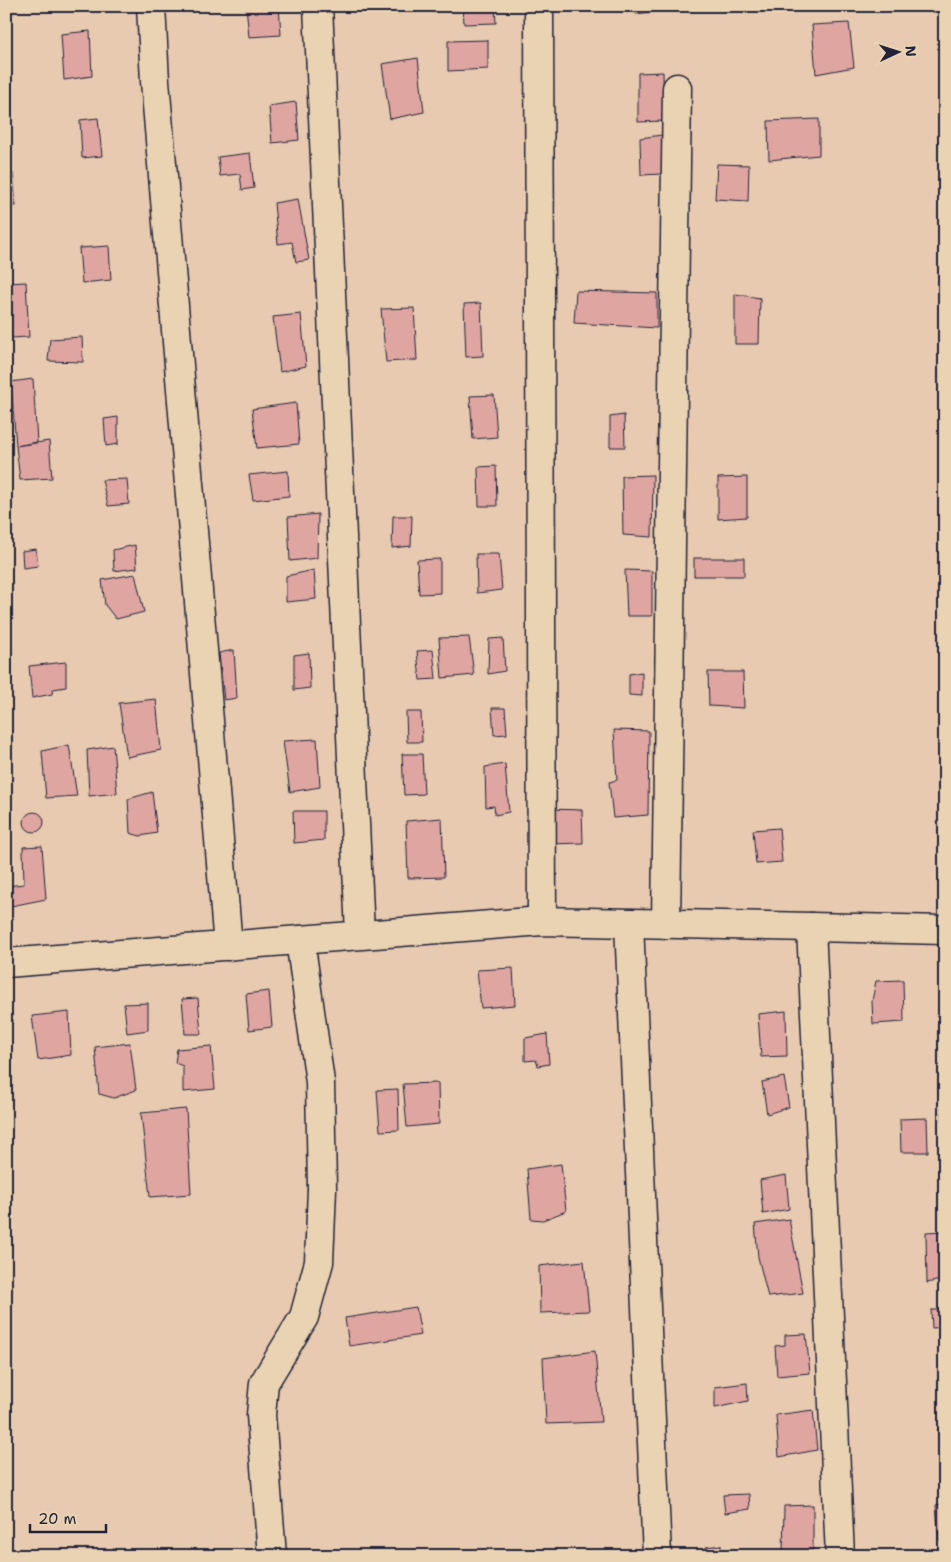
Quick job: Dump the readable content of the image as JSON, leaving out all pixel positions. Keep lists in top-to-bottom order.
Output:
{
  "scale_bar": "20 m",
  "north": "right"
}
